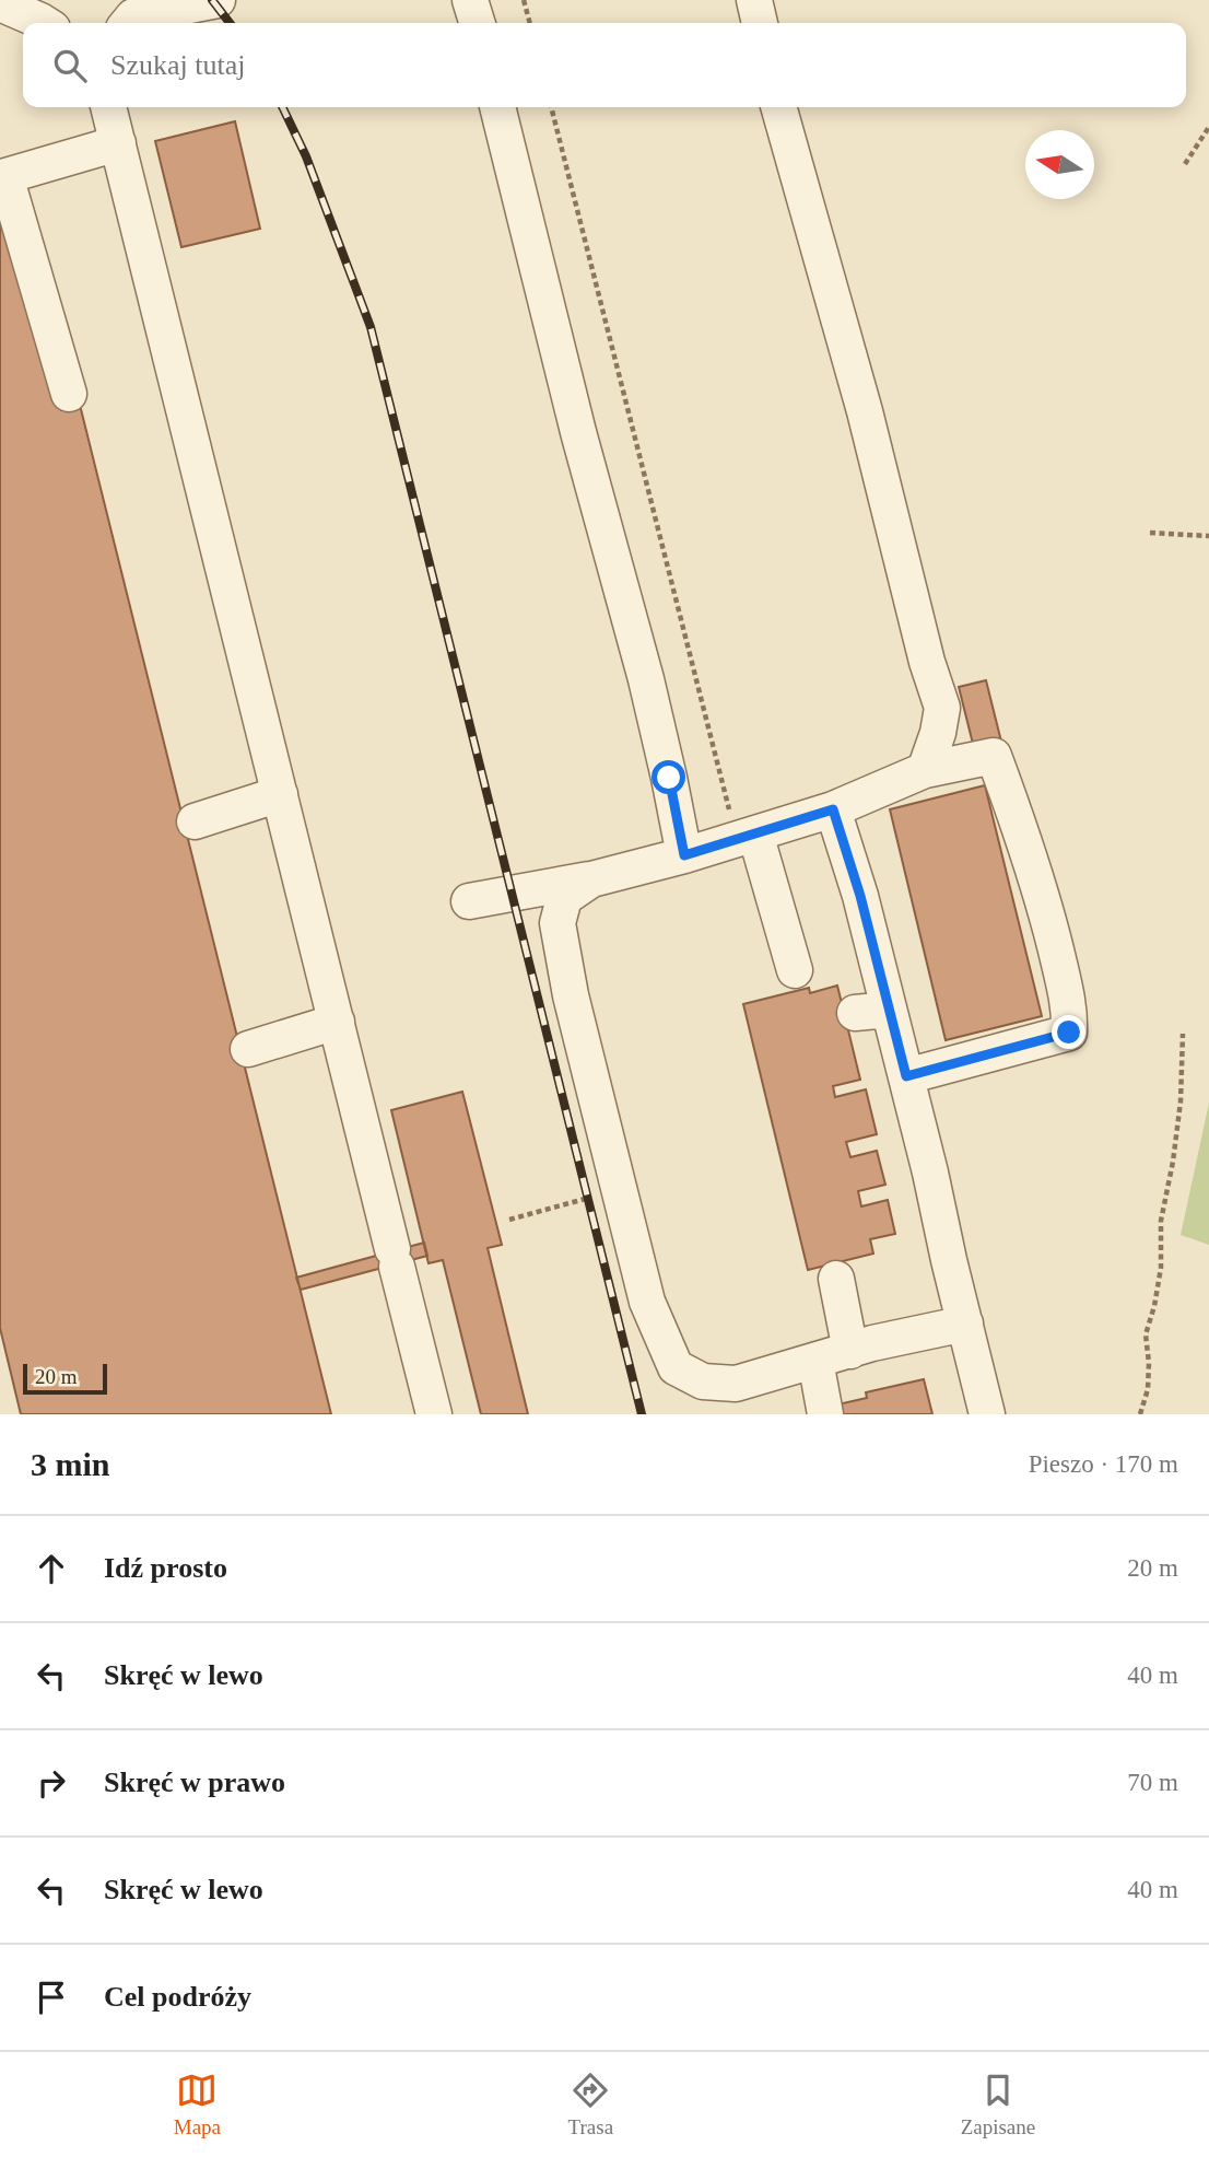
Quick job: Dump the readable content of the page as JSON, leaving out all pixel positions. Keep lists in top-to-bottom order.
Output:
{
  "scale_bar": "20 m",
  "north": "left",
  "page": {
    "search": "Szukaj tutaj",
    "scale": "20 m",
    "heading": ["3 min", "Pieszo · 170 m"],
    "list": [
      ["Idź prosto", "20 m"],
      ["Skręć w lewo", "40 m"],
      ["Skręć w prawo", "70 m"],
      ["Skręć w lewo", "40 m"],
      "Cel podróży"
    ],
    "nav": ["Mapa", "Trasa", "Zapisane"]
  }
}
